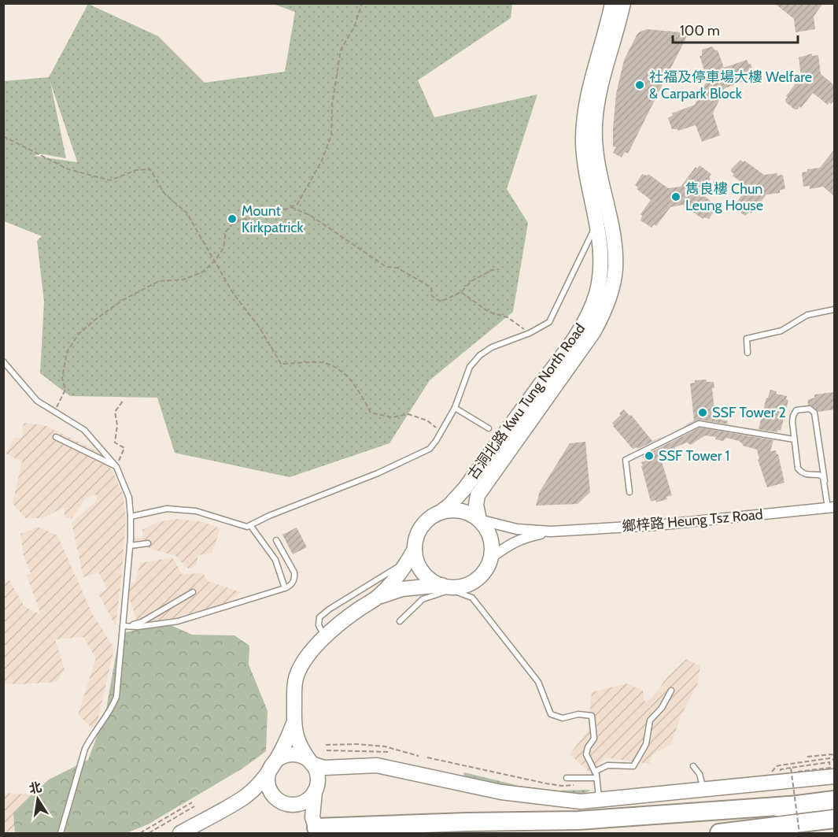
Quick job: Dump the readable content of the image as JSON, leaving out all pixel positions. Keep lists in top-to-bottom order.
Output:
{
  "streets": {
    "main road": ["古洞北路 Kwu Tung North Road"],
    "street": ["鄉梓路 Heung Tsz Road"]
  },
  "crossings": [
    ["古洞北路 Kwu Tung North Road", "鄉梓路 Heung Tsz Road"]
  ],
  "places": [
    "社福及停車場大樓 Welfare & Carpark Block",
    "雋良樓 Chun Leung House",
    "Mount Kirkpatrick",
    "SSF Tower 2",
    "SSF Tower 1"
  ],
  "scale_bar": "100 m",
  "north": "top"
}
